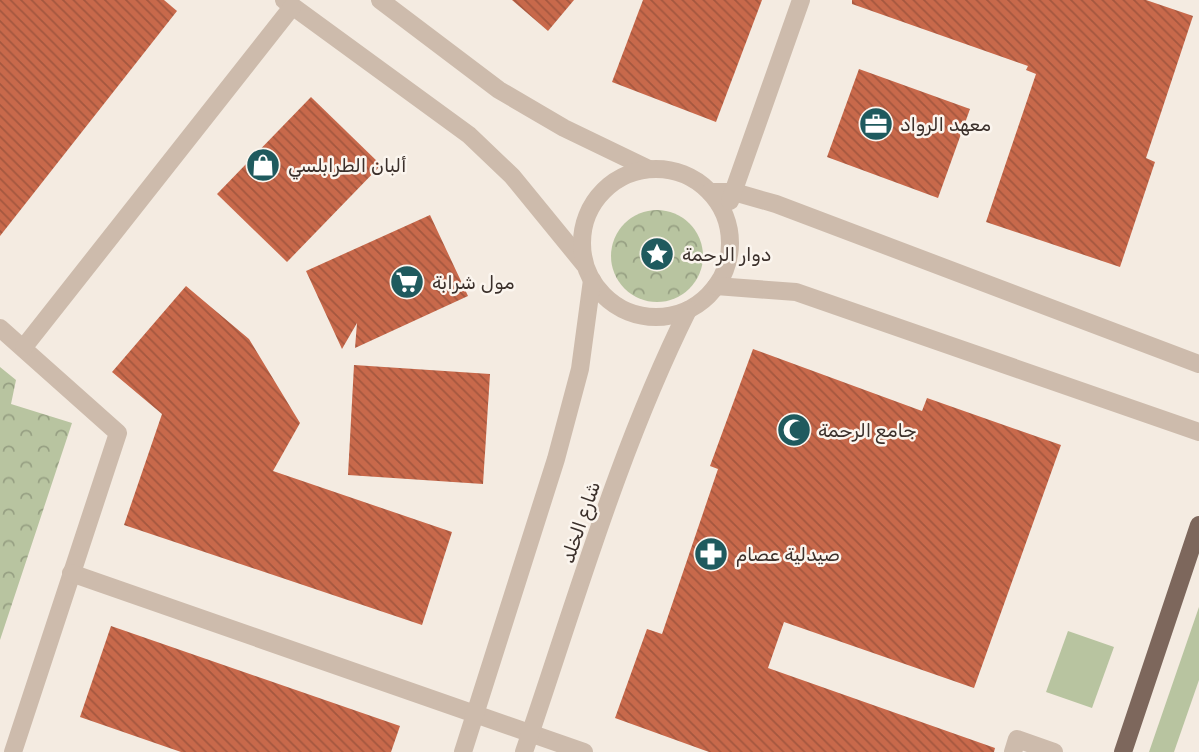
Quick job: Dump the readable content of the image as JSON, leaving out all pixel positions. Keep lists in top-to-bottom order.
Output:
{
  "streets": {
    "street": ["شارع الخلد"]
  },
  "places": {
    "office": ["معهد الرواد"],
    "shop": ["ألبان الطرابلسي"],
    "place": ["دوار الرحمة"],
    "supermarket": ["مول شرابة"],
    "mosque": ["جامع الرحمة"],
    "pharmacy": ["صيدلية عصام"]
  }
}
